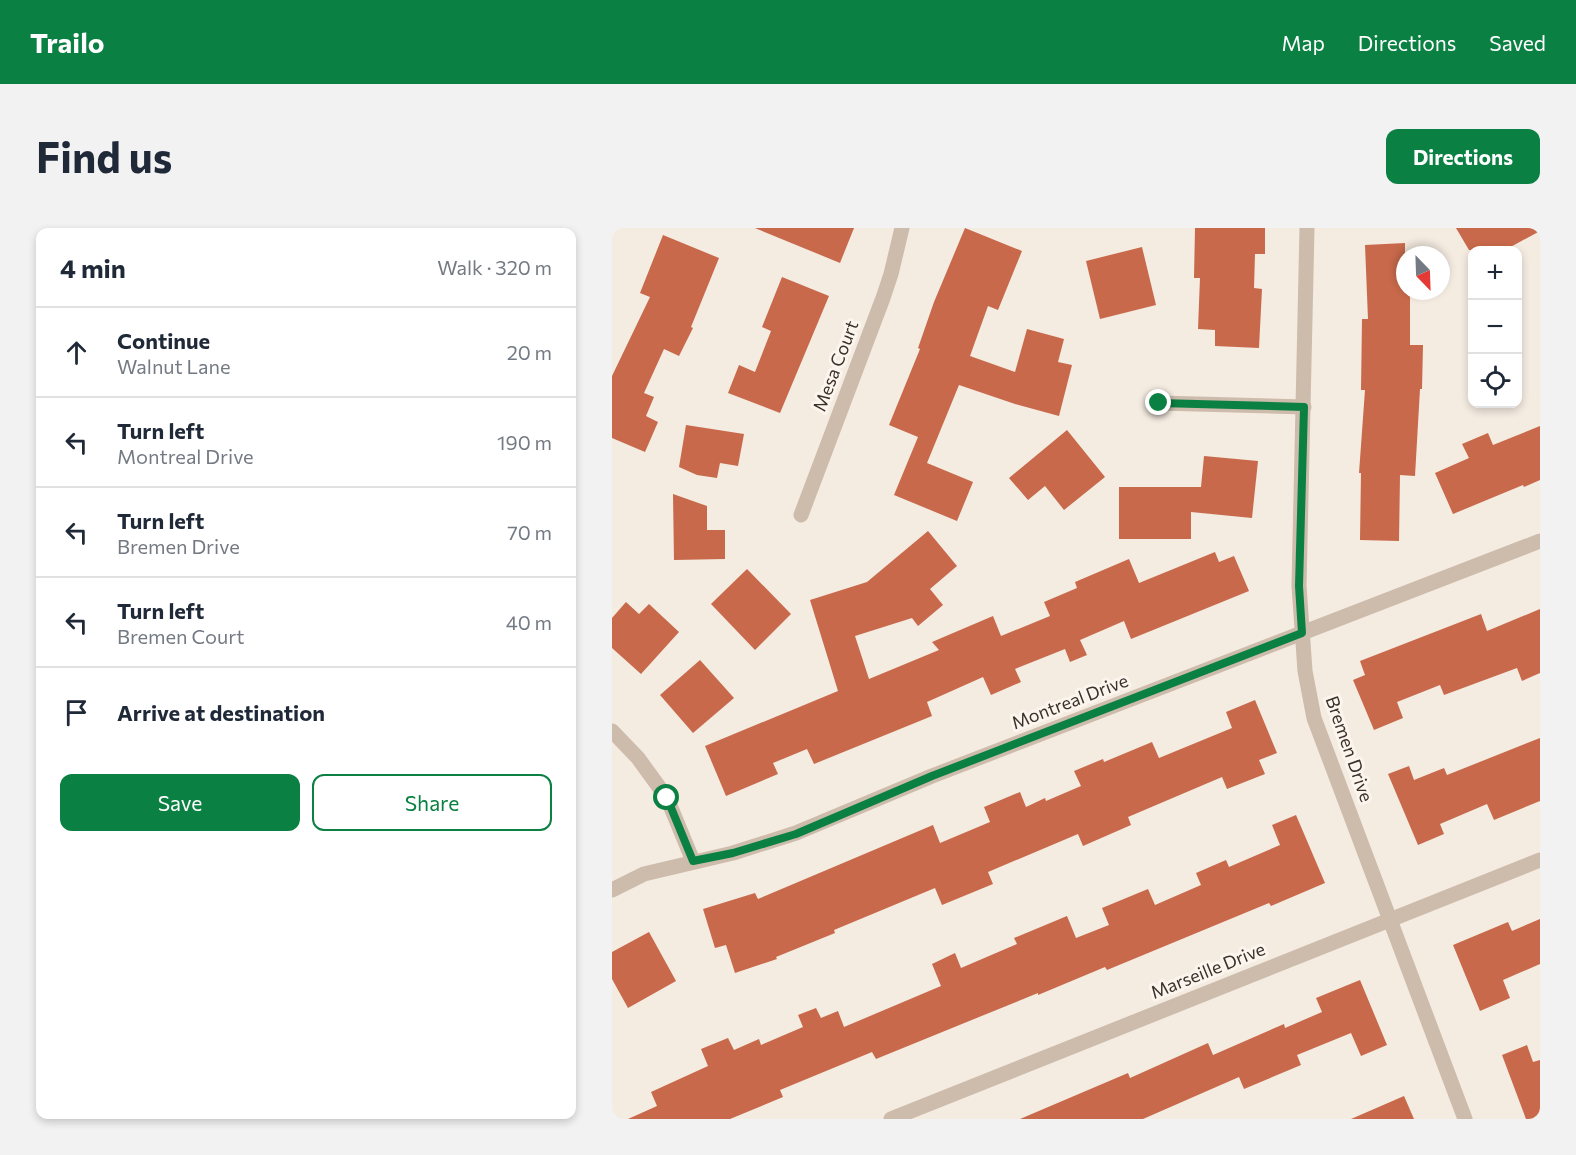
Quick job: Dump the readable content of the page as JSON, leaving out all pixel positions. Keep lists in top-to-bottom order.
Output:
{
  "streets": {
    "street": [
      "Mesa Court",
      "Montreal Drive",
      "Bremen Drive",
      "Marseille Drive"
    ]
  },
  "crossings": [
    ["Montreal Drive", "Bremen Drive"],
    ["Bremen Drive", "Marseille Drive"]
  ],
  "north": "bottom right",
  "page": {
    "header": "Trailo",
    "nav": ["Map", "Directions", "Saved"],
    "buttons": [
      "Directions",
      ["Save", "Share"]
    ],
    "title": "Find us",
    "heading": ["4 min", "Walk · 320 m"],
    "map_buttons": ["+", "−"],
    "list": [
      ["Continue", "Walnut Lane", "20 m"],
      ["Turn left", "Montreal Drive", "190 m"],
      ["Turn left", "Bremen Drive", "70 m"],
      ["Turn left", "Bremen Court", "40 m"],
      "Arrive at destination"
    ]
  }
}
